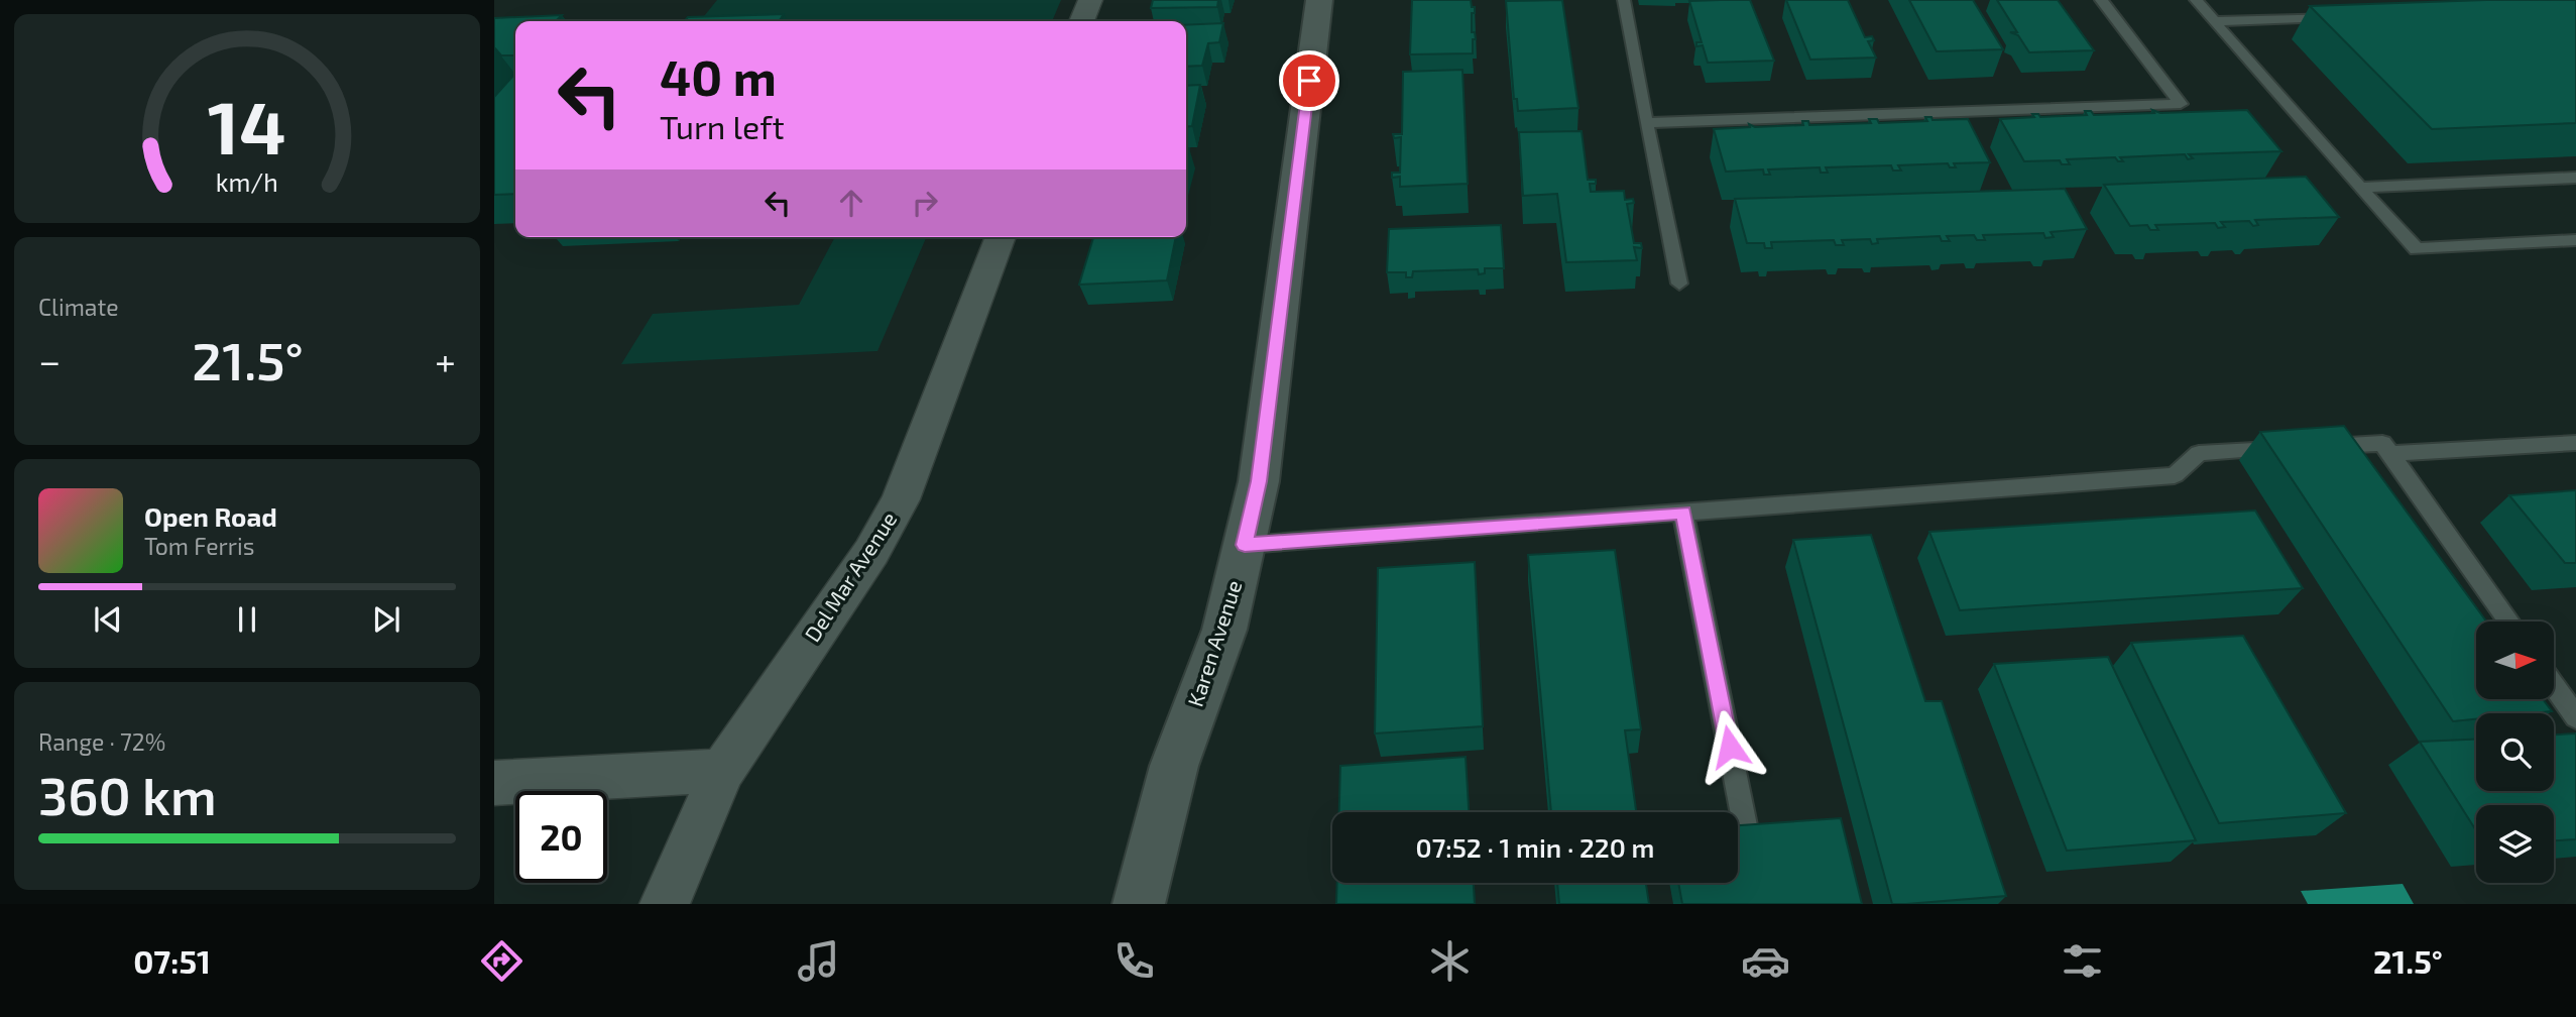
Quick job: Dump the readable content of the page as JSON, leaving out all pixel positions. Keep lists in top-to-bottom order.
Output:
{
  "streets": {
    "street": ["Del Mar Avenue", "Karen Avenue"]
  },
  "north": "right",
  "page": {
    "turn": ["40 m", "Turn left"],
    "tile": [
      "Climate",
      ["Range · 72%", "360 km"]
    ],
    "heat": ["−", "21.5°", "+"],
    "song": ["Open Road", "Tom Ferris"],
    "limit": "20",
    "trip": "07:52 · 1 min · 220 m",
    "tabs": ["07:51", "21.5°"],
    "gauge": ["14", "km/h"]
  }
}
